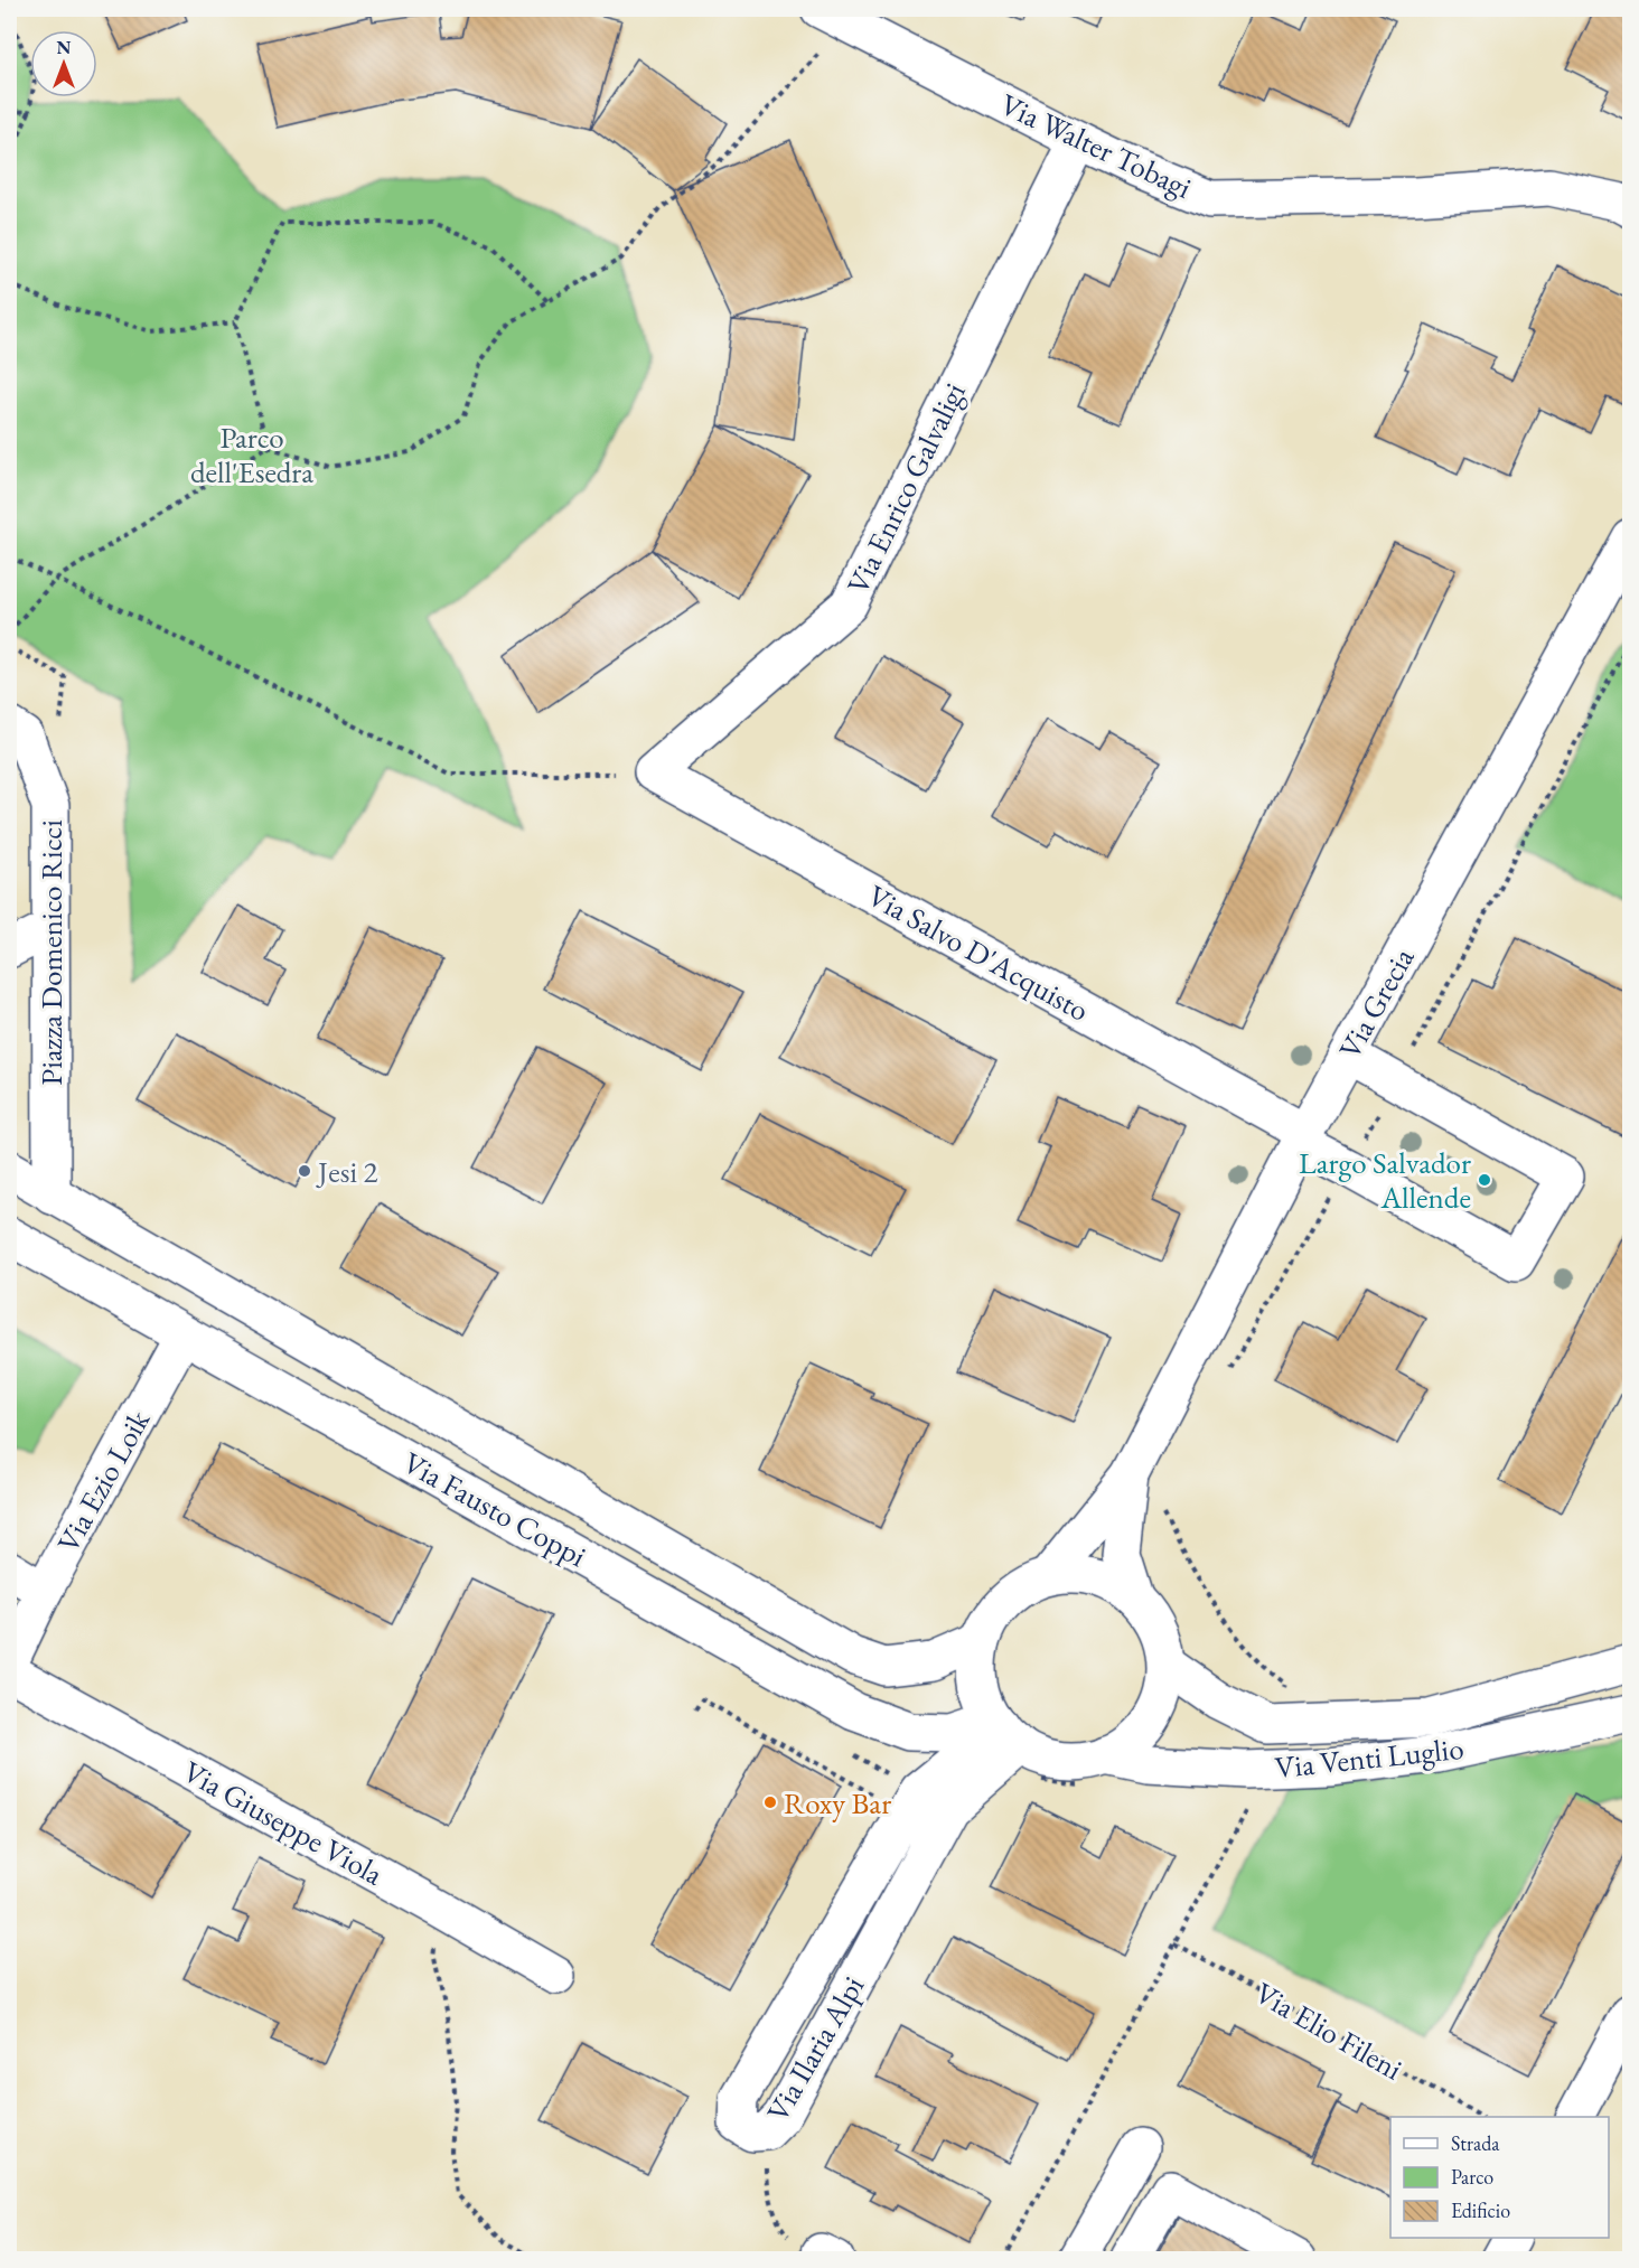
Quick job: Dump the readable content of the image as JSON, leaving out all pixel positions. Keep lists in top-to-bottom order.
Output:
{
  "streets": {
    "street": [
      "Via Walter Tobagi",
      "Via Enrico Galvaligi",
      "Piazza Domenico Ricci",
      "Via Salvo D'Acquisto",
      "Via Grecia",
      "Via Ezio Loik",
      "Via Fausto Coppi",
      "Via Venti Luglio",
      "Via Giuseppe Viola",
      "Via Ilaria Alpi"
    ],
    "path": ["Via Elio Fileni"]
  },
  "crossings": [
    ["Via Walter Tobagi", "Via Enrico Galvaligi"],
    ["Via Enrico Galvaligi", "Via Salvo D'Acquisto"],
    ["Piazza Domenico Ricci", "Via Fausto Coppi"],
    ["Via Salvo D'Acquisto", "Via Grecia"],
    ["Via Grecia", "Via Fausto Coppi"],
    ["Via Grecia", "Via Venti Luglio"],
    ["Via Grecia", "Via Ilaria Alpi"],
    ["Via Ezio Loik", "Via Fausto Coppi"],
    ["Via Fausto Coppi", "Via Venti Luglio"],
    ["Via Fausto Coppi", "Via Ilaria Alpi"],
    ["Via Venti Luglio", "Via Ilaria Alpi"]
  ],
  "parks": ["Parco dell'Esedra"],
  "places": ["Jesi 2", "Largo Salvador Allende", "Roxy Bar"],
  "legend": ["Strada", "Parco", "Edificio"],
  "north": "top"
}
